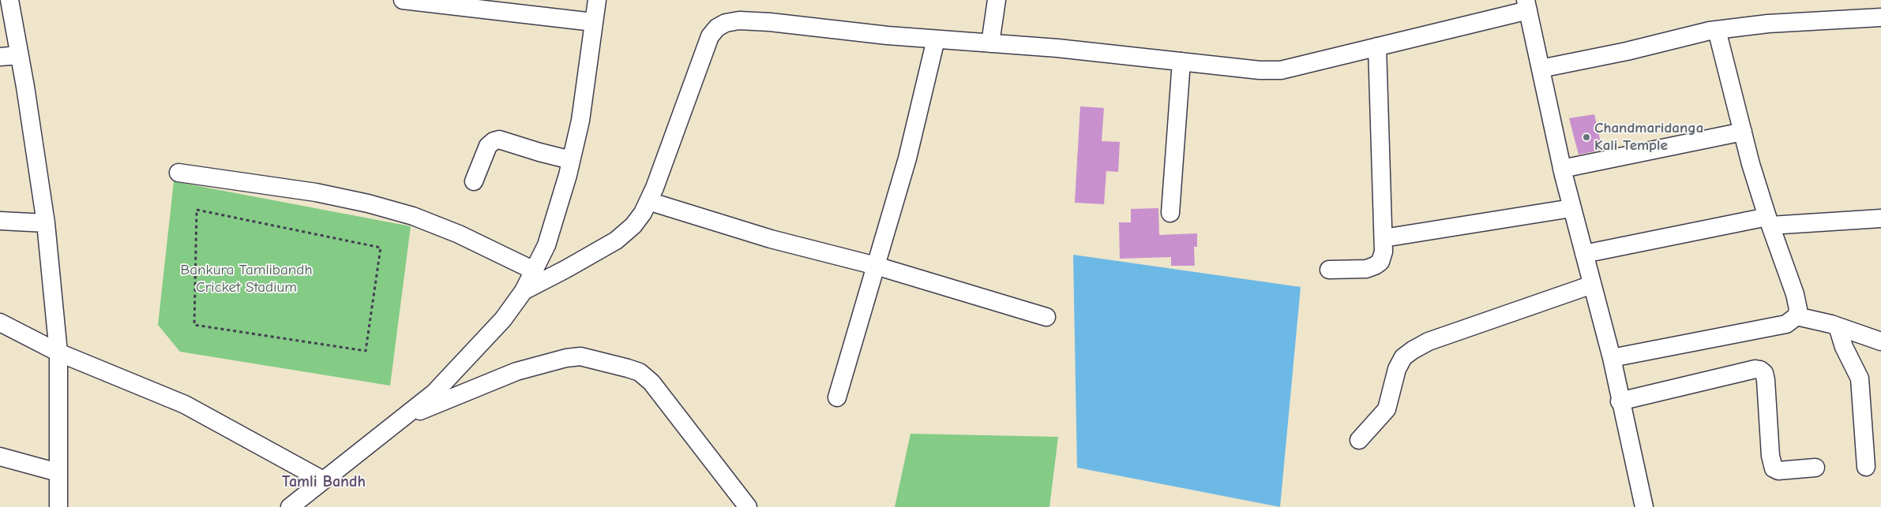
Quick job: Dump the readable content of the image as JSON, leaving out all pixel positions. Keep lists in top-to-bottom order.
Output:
{
  "districts": ["Tamli Bandh"],
  "parks": ["Bankura Tamlibandh Cricket Stadium"],
  "places": ["Chandmaridanga Kali Temple"]
}
